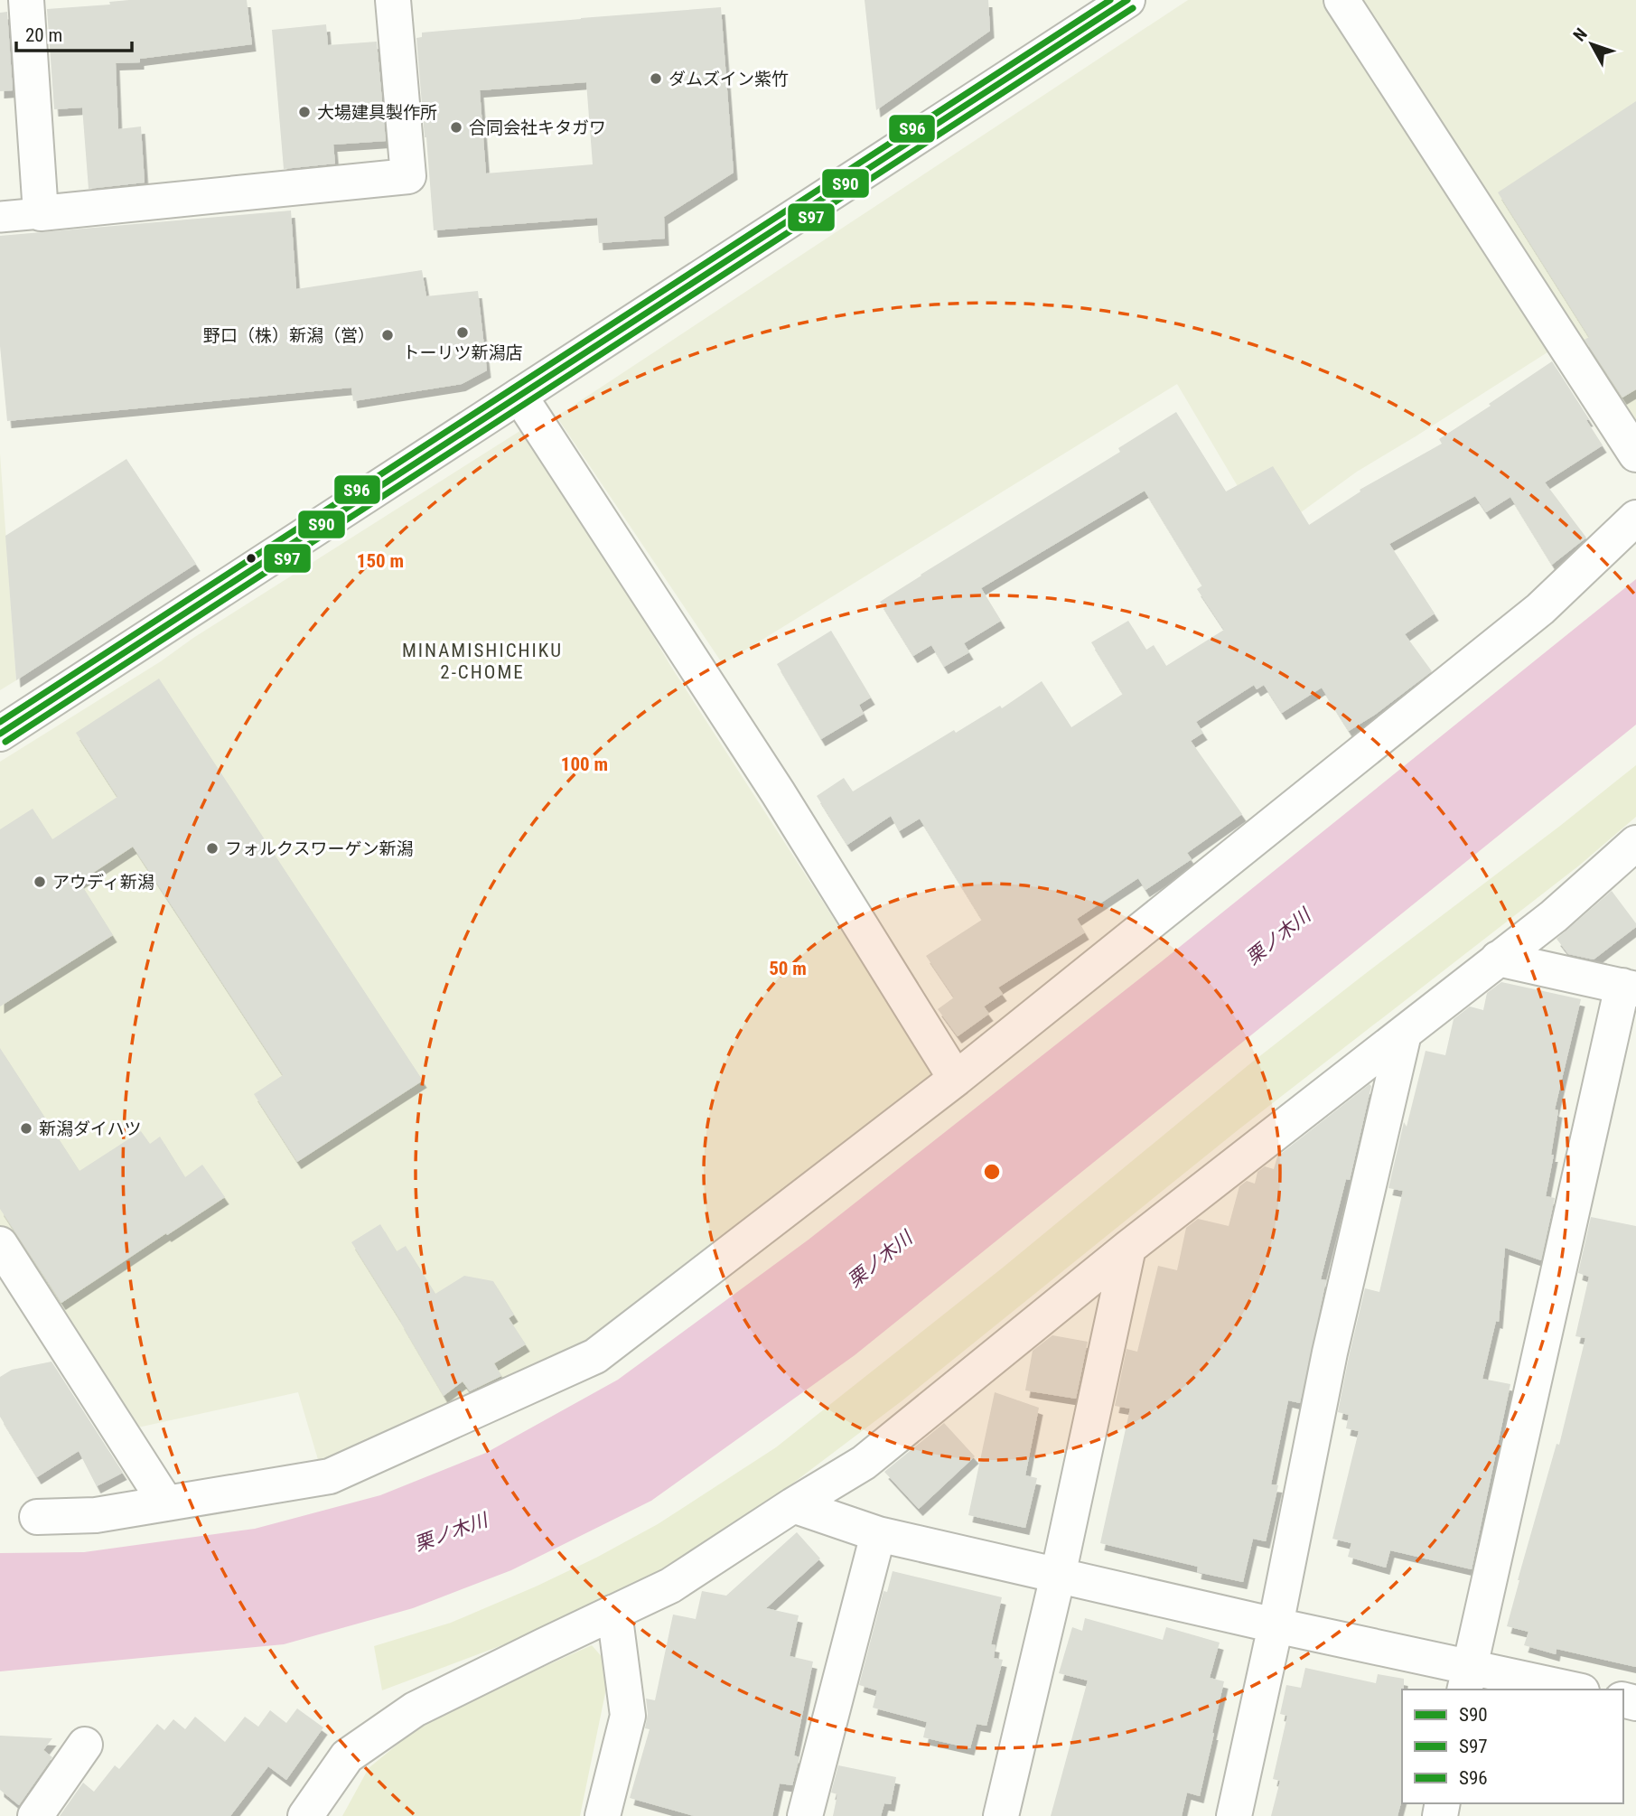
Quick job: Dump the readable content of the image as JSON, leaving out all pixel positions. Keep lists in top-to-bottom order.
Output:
{
  "districts": ["MINAMISHICHIKU 2-CHOME"],
  "water": ["栗ノ木川"],
  "places": [
    "ダムズイン紫竹",
    "大場建具製作所",
    "合同会社キタガワ",
    "トーリツ新潟店",
    "野口（株）新潟（営）",
    "フォルクスワーゲン新潟",
    "アウディ新潟",
    "新潟ダイハツ"
  ],
  "lines": ["transit line S90", "transit line S96", "transit line S97"],
  "legend": ["S90", "S97", "S96"],
  "scale_bar": "20 m",
  "north": "top left",
  "rings": ["150 m", "100 m", "50 m"]
}
